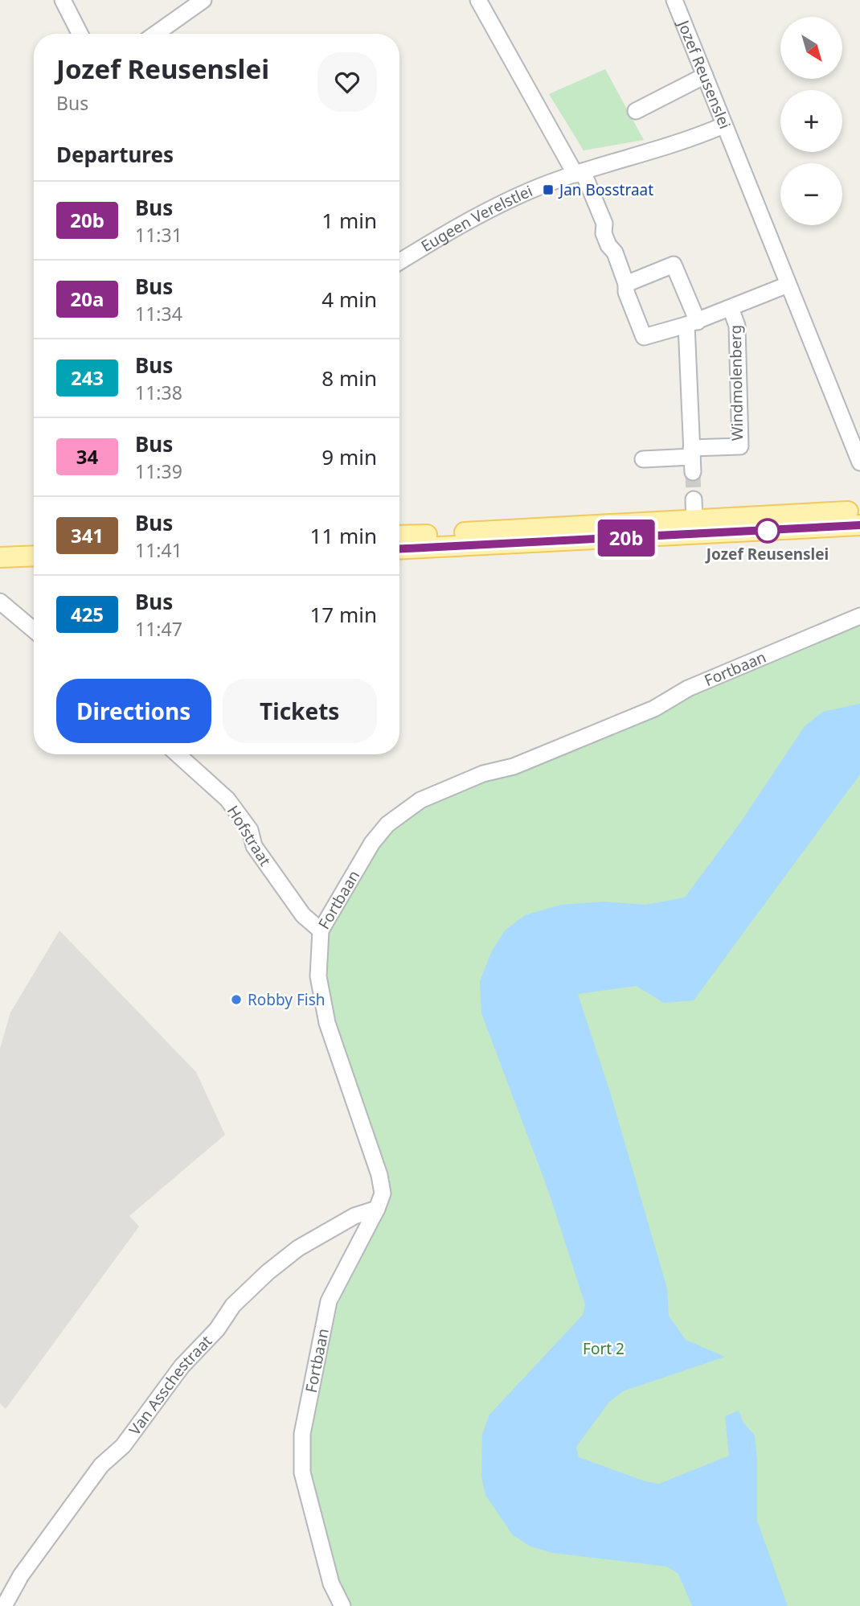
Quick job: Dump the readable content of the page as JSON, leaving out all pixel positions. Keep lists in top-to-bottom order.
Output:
{
  "streets": {
    "street": [
      "Jozef Reusenslei",
      "Eugeen Verelstlei",
      "Windmolenberg",
      "Fortbaan",
      "Hofstraat",
      "Van Asschestraat"
    ]
  },
  "crossings": [
    ["Jozef Reusenslei", "Eugeen Verelstlei"],
    ["Jozef Reusenslei", "Windmolenberg"],
    ["Eugeen Verelstlei", "Windmolenberg"],
    ["Fortbaan", "Hofstraat"],
    ["Fortbaan", "Van Asschestraat"]
  ],
  "parks": ["Fort 2"],
  "places": {
    "transit": ["Jan Bosstraat"],
    "other": ["Jozef Reusenslei", "Robby Fish"]
  },
  "lines": ["bus line 20b"],
  "north": "bottom right",
  "page": {
    "on_map": "20b",
    "map_buttons": ["+", "−"],
    "heading": [
      ["Jozef Reusenslei", "Bus"],
      "Departures"
    ],
    "list": [
      {
        "mark": "20b",
        "name": "Bus",
        "note": "11:31",
        "value": "1 min"
      },
      {
        "mark": "20a",
        "name": "Bus",
        "note": "11:34",
        "value": "4 min"
      },
      {
        "mark": "243",
        "name": "Bus",
        "note": "11:38",
        "value": "8 min"
      },
      {
        "mark": "34",
        "name": "Bus",
        "note": "11:39",
        "value": "9 min"
      },
      {
        "mark": "341",
        "name": "Bus",
        "note": "11:41",
        "value": "11 min"
      },
      {
        "mark": "425",
        "name": "Bus",
        "note": "11:47",
        "value": "17 min"
      }
    ],
    "buttons": ["Directions", "Tickets"]
  }
}
